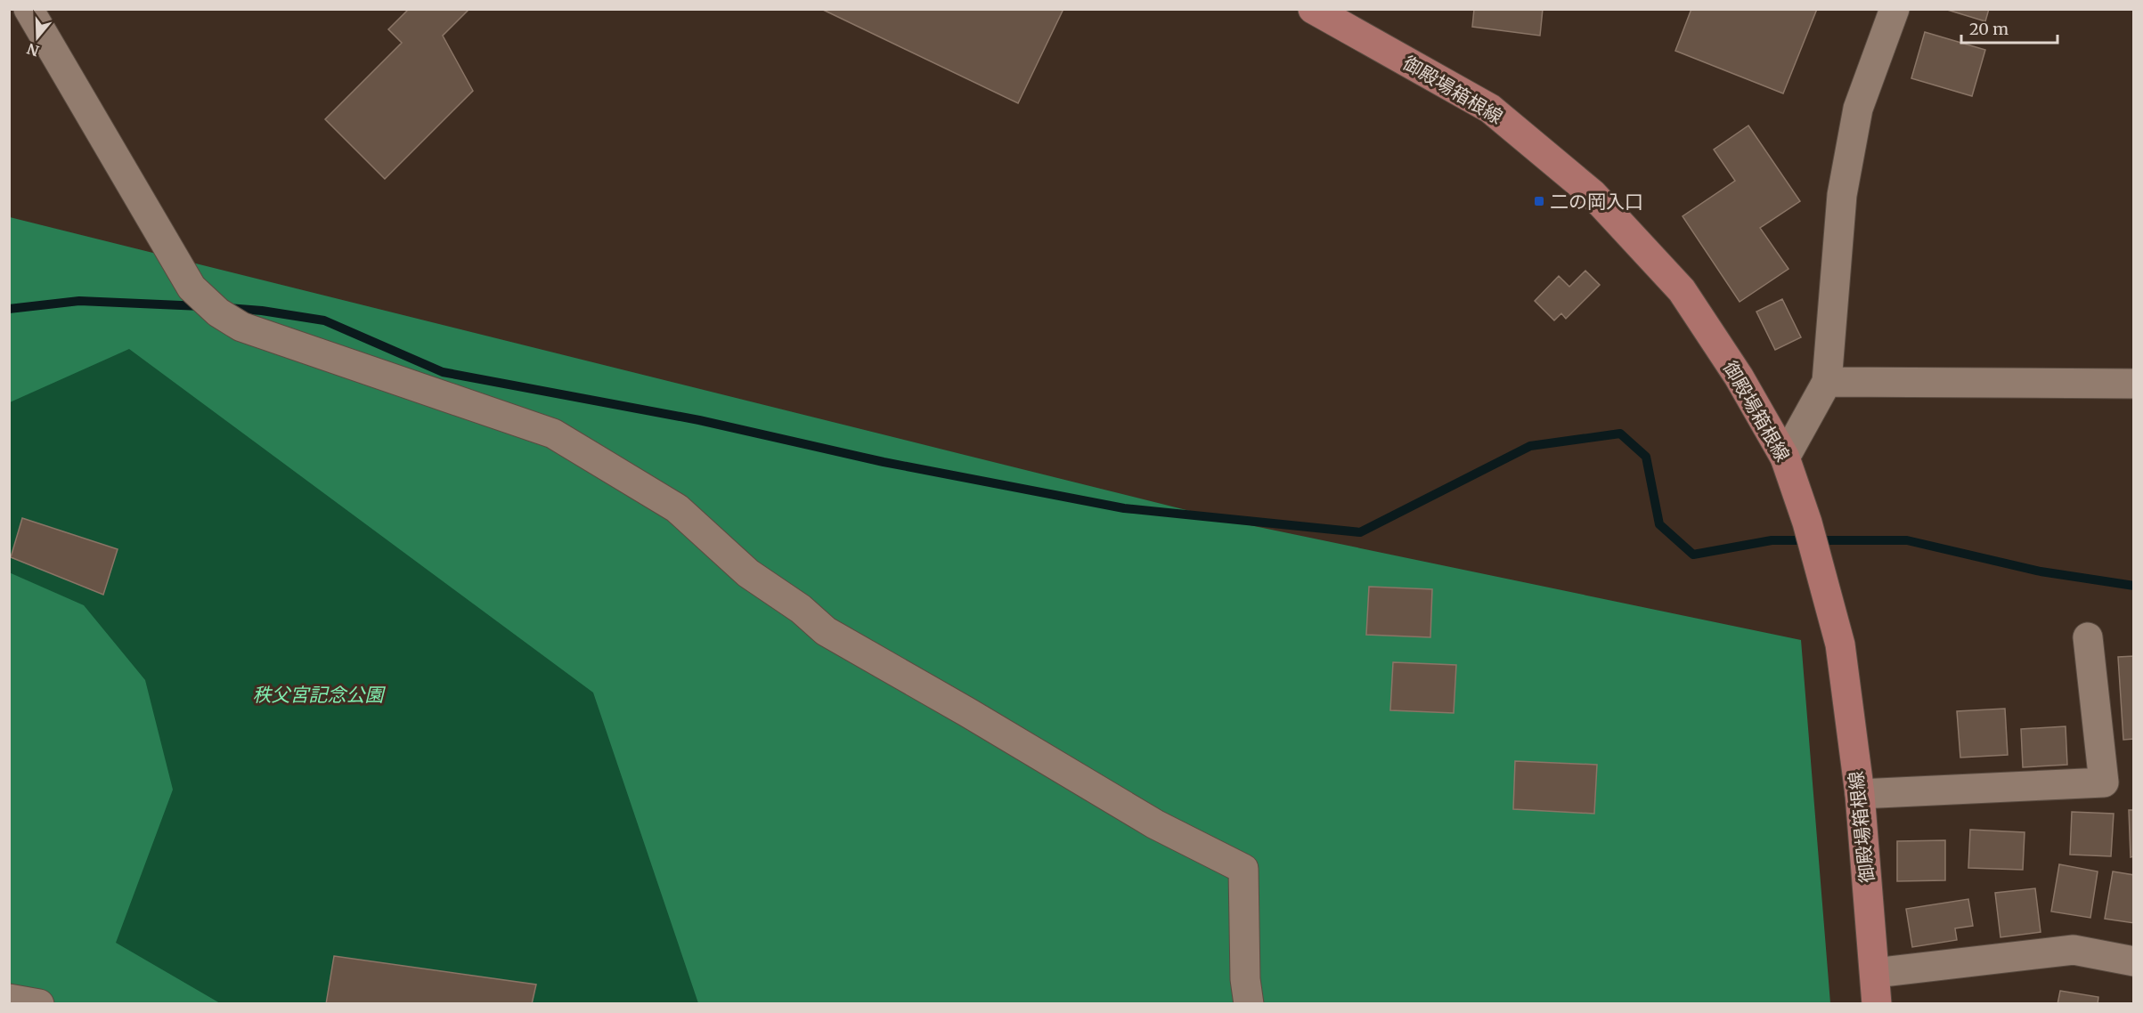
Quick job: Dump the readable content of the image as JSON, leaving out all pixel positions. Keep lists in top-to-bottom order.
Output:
{
  "streets": {
    "main road": ["御殿場箱根線"]
  },
  "parks": ["秩父宮記念公園"],
  "places": {
    "transit": ["二の岡入口"]
  },
  "scale_bar": "20 m",
  "north": "bottom"
}
